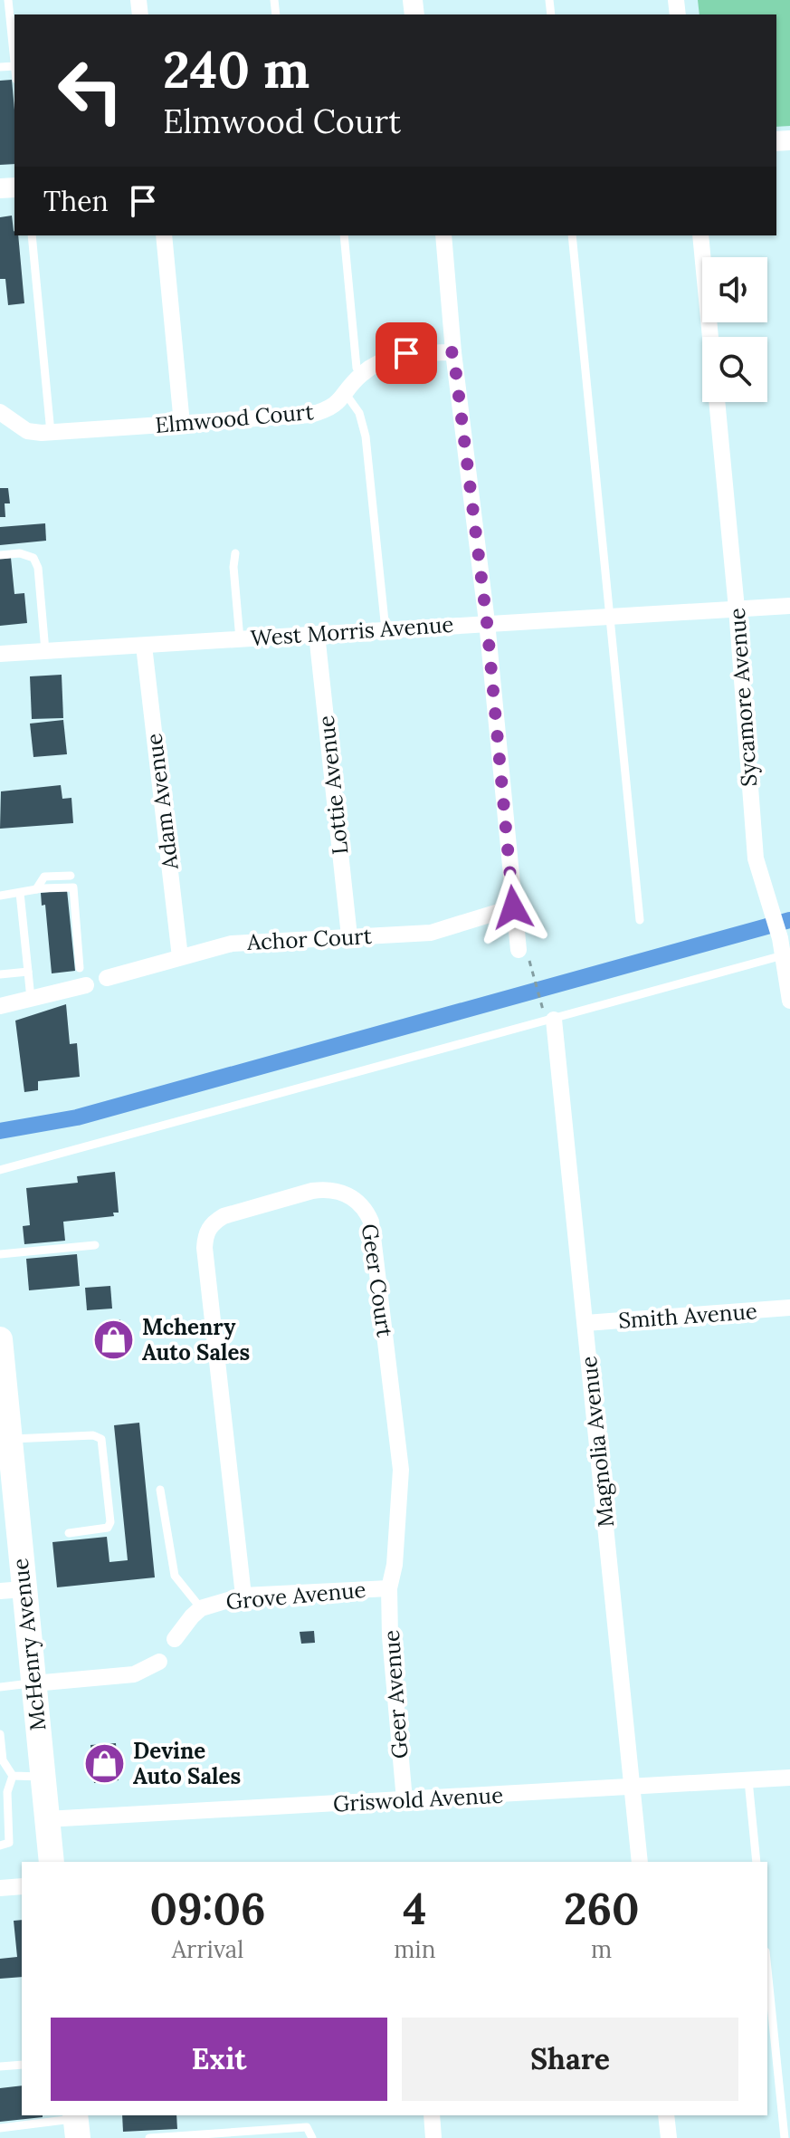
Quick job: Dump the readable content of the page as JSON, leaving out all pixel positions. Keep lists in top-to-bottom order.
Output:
{
  "streets": {
    "main road": ["McHenry Avenue"],
    "street": [
      "Elmwood Court",
      "West Morris Avenue",
      "Sycamore Avenue",
      "Lottie Avenue",
      "Adam Avenue",
      "Achor Court",
      "Geer Court",
      "Smith Avenue",
      "Magnolia Avenue",
      "Grove Avenue",
      "Geer Avenue",
      "Griswold Avenue"
    ]
  },
  "crossings": [
    ["West Morris Avenue", "Sycamore Avenue"],
    ["West Morris Avenue", "Lottie Avenue"],
    ["West Morris Avenue", "Adam Avenue"],
    ["Lottie Avenue", "Achor Court"],
    ["Adam Avenue", "Achor Court"],
    ["Geer Court", "Grove Avenue"],
    ["Geer Court", "Geer Avenue"],
    ["Smith Avenue", "Magnolia Avenue"],
    ["Magnolia Avenue", "Griswold Avenue"],
    ["Grove Avenue", "Geer Avenue"],
    ["McHenry Avenue", "Griswold Avenue"],
    ["Geer Avenue", "Griswold Avenue"]
  ],
  "places": {
    "shop": ["Mchenry Auto Sales", "Devine Auto Sales"]
  },
  "page": {
    "turn": ["240 m", "Elmwood Court"],
    "then": "Then",
    "eta": [
      "09:06",
      "Arrival",
      "4",
      "min",
      "260",
      "m"
    ],
    "buttons": ["Exit", "Share"]
  }
}
